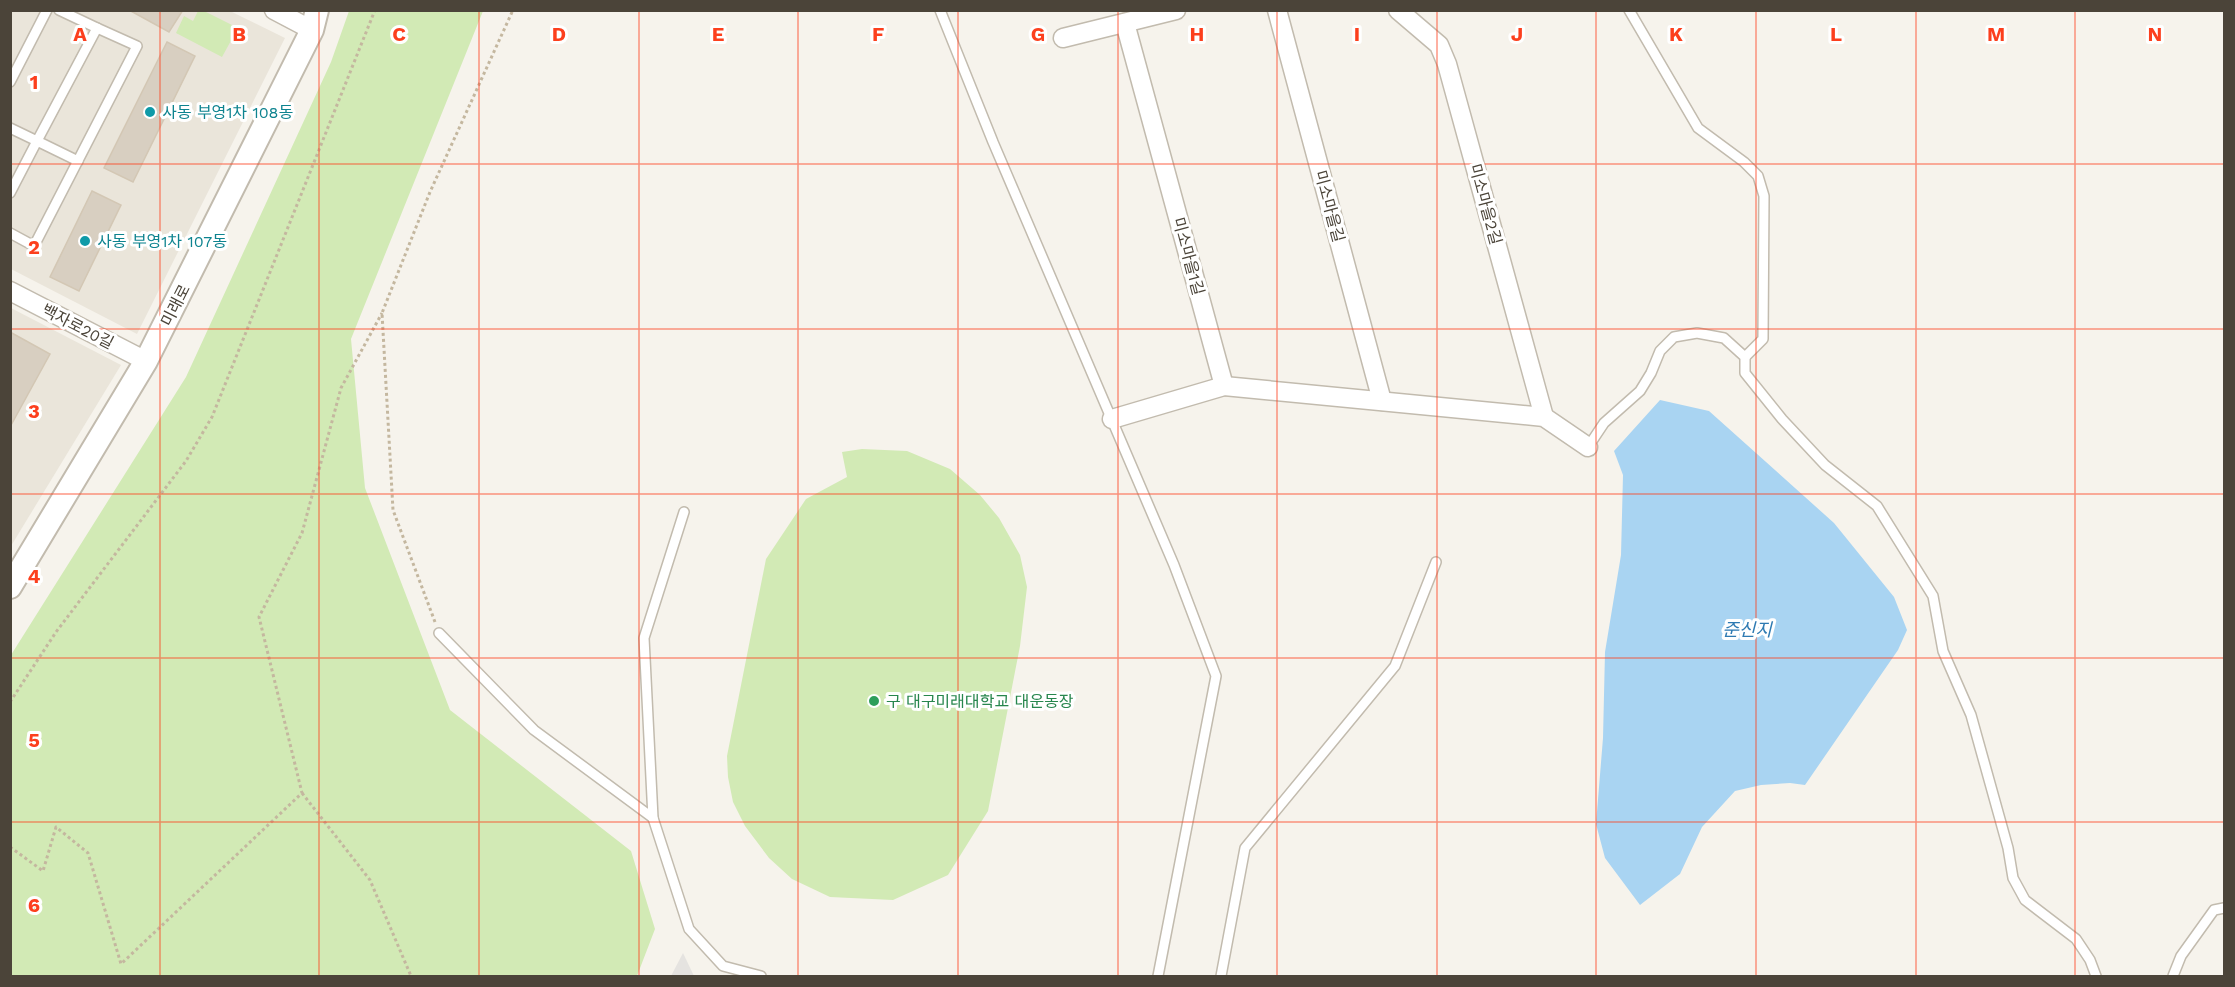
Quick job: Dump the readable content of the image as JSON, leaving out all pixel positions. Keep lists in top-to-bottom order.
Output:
{
  "streets": {
    "street": [
      "미소마을2길",
      "미소마을길",
      "미소마을1길",
      "미래로",
      "백자로20길"
    ]
  },
  "crossings": [
    ["미래로", "백자로20길"]
  ],
  "water": ["준신지"],
  "places": ["사동 부영1차 108동", "사동 부영1차 107동", "구 대구미래대학교 대운동장"],
  "grid": {
    "columns": [
      "A",
      "B",
      "C",
      "D",
      "E",
      "F",
      "G",
      "H",
      "I",
      "J",
      "K",
      "L",
      "M",
      "N"
    ],
    "rows": [
      "1",
      "2",
      "3",
      "4",
      "5",
      "6"
    ]
  }
}
